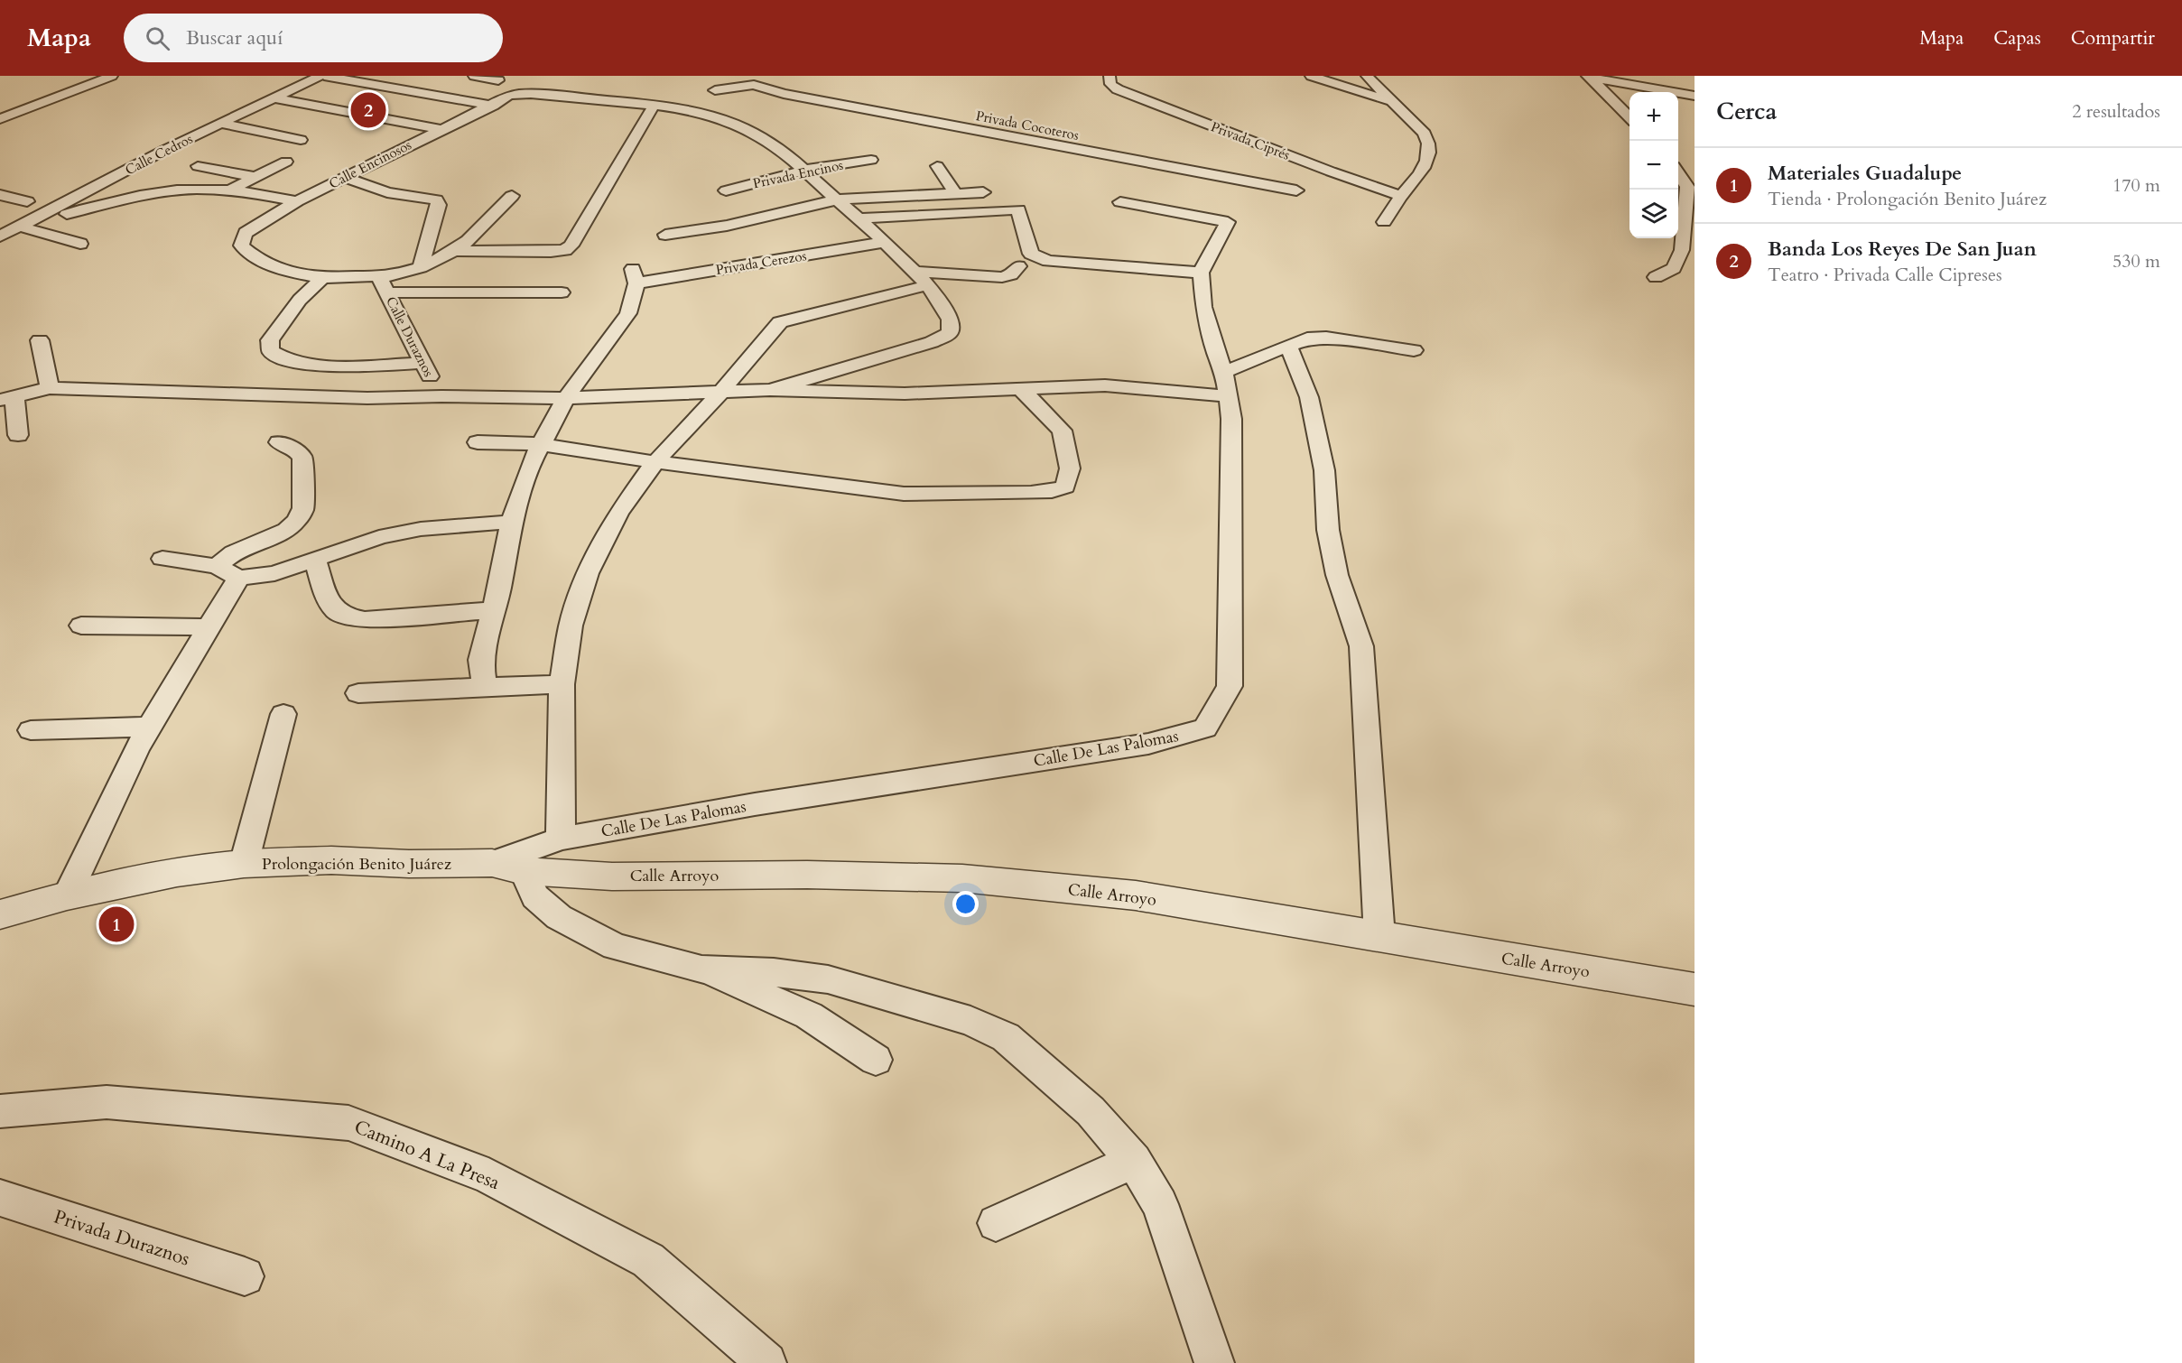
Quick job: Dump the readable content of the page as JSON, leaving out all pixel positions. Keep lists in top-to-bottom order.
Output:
{
  "streets": {
    "street": [
      "Privada Cocoteros",
      "Privada Ciprés",
      "Calle Cedros",
      "Calle Encinosos",
      "Privada Encinos",
      "Privada Cerezos",
      "Calle Duraznos",
      "Calle De Las Palomas",
      "Prolongación Benito Juárez",
      "Calle Arroyo",
      "Camino A La Presa",
      "Privada Duraznos"
    ]
  },
  "crossings": [
    ["Calle Encinosos", "Privada Encinos"],
    ["Calle Encinosos", "Privada Cerezos"],
    ["Calle Encinosos", "Calle Duraznos"],
    ["Calle De Las Palomas", "Prolongación Benito Juárez"],
    ["Calle De Las Palomas", "Calle Arroyo"],
    ["Prolongación Benito Juárez", "Calle Arroyo"]
  ],
  "page": {
    "header": "Mapa",
    "search": "Buscar aquí",
    "nav": ["Mapa", "Capas", "Compartir"],
    "heading": ["Cerca", "2 resultados"],
    "pins": ["2", "1"],
    "map_buttons": ["+", "−"],
    "list": [
      {
        "mark": "1",
        "name": "Materiales Guadalupe",
        "note": "Tienda · Prolongación Benito Juárez",
        "value": "170 m"
      },
      {
        "mark": "2",
        "name": "Banda Los Reyes De San Juan",
        "note": "Teatro · Privada Calle Cipreses",
        "value": "530 m"
      }
    ]
  }
}
